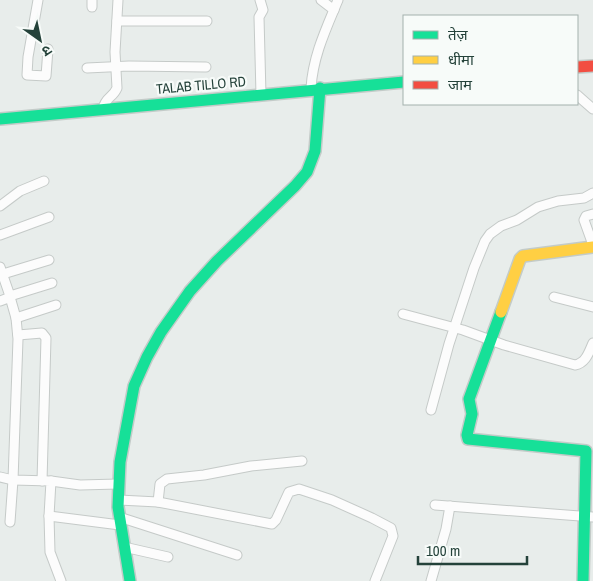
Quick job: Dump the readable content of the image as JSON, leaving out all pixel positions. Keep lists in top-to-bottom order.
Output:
{
  "streets": {
    "street": ["TALAB TILLO RD"]
  },
  "legend": ["तेज़", "धीमा", "जाम"],
  "scale_bar": "100 m",
  "north": "bottom right"
}
